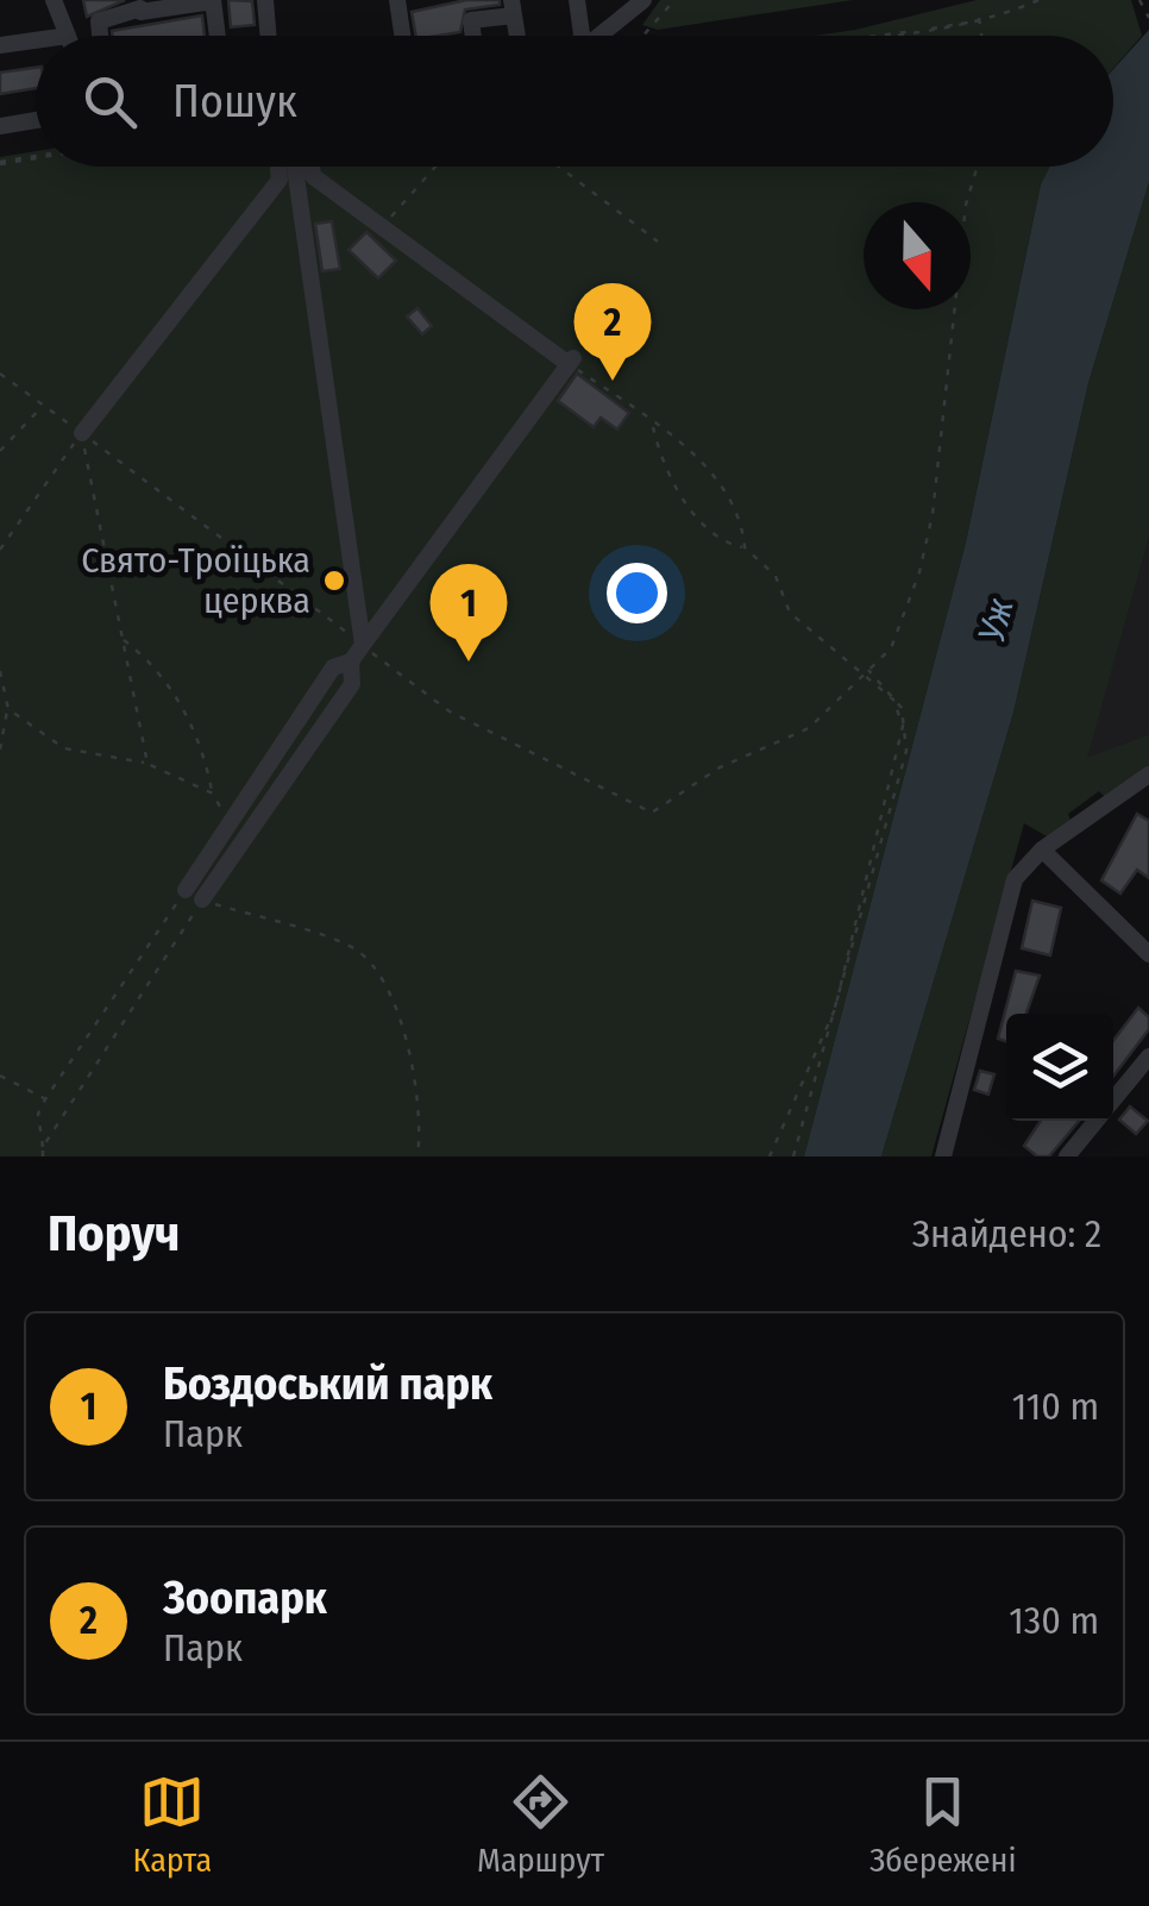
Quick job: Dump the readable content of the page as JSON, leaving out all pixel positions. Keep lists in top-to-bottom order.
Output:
{
  "water": ["Уж"],
  "places": ["Свято-Троїцька церква"],
  "north": "bottom",
  "page": {
    "search": "Пошук",
    "pins": ["2", "1"],
    "heading": ["Поруч", "Знайдено: 2"],
    "list": [
      {
        "mark": "1",
        "name": "Боздоський парк",
        "note": "Парк",
        "value": "110 m"
      },
      {
        "mark": "2",
        "name": "Зоопарк",
        "note": "Парк",
        "value": "130 m"
      }
    ],
    "nav": ["Карта", "Маршрут", "Збережені"]
  }
}
